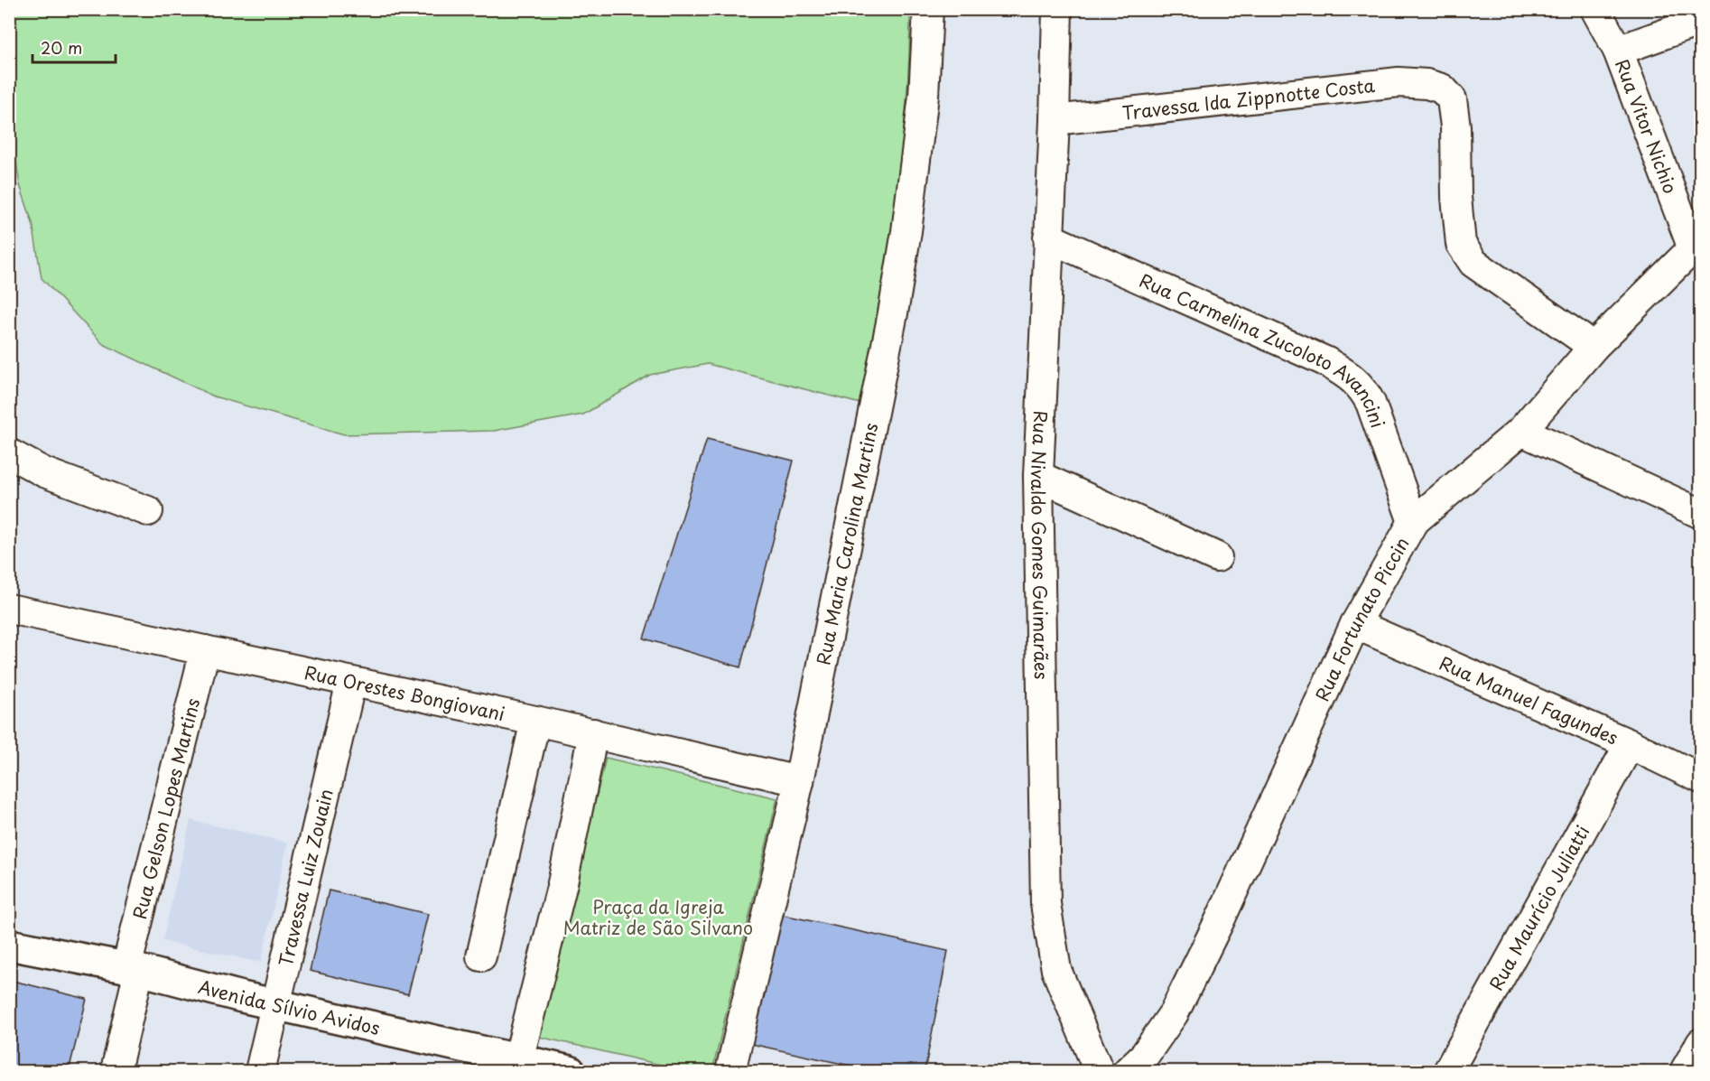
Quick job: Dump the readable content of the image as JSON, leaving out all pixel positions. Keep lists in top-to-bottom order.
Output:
{
  "streets": {
    "main road": ["Avenida Sílvio Avidos"],
    "street": [
      "Travessa Ida Zippnotte Costa",
      "Rua Vitor Nichio",
      "Rua Carmelina Zucoloto Avancini",
      "Rua Maria Carolina Martins",
      "Rua Nivaldo Gomes Guimarães",
      "Rua Fortunato Piccin",
      "Rua Orestes Bongiovani",
      "Rua Manuel Fagundes",
      "Rua Gelson Lopes Martins",
      "Travessa Luiz Zouain",
      "Rua Maurício Juliatti"
    ]
  },
  "crossings": [
    ["Travessa Ida Zippnotte Costa", "Rua Nivaldo Gomes Guimarães"],
    ["Travessa Ida Zippnotte Costa", "Rua Fortunato Piccin"],
    ["Rua Vitor Nichio", "Rua Fortunato Piccin"],
    ["Rua Carmelina Zucoloto Avancini", "Rua Nivaldo Gomes Guimarães"],
    ["Rua Carmelina Zucoloto Avancini", "Rua Fortunato Piccin"],
    ["Rua Maria Carolina Martins", "Rua Orestes Bongiovani"],
    ["Rua Fortunato Piccin", "Rua Manuel Fagundes"],
    ["Rua Orestes Bongiovani", "Rua Gelson Lopes Martins"],
    ["Rua Orestes Bongiovani", "Travessa Luiz Zouain"],
    ["Rua Manuel Fagundes", "Rua Maurício Juliatti"],
    ["Rua Gelson Lopes Martins", "Avenida Sílvio Avidos"],
    ["Travessa Luiz Zouain", "Avenida Sílvio Avidos"]
  ],
  "parks": ["Praça da Igreja Matriz de São Silvano"],
  "scale_bar": "20 m"
}
